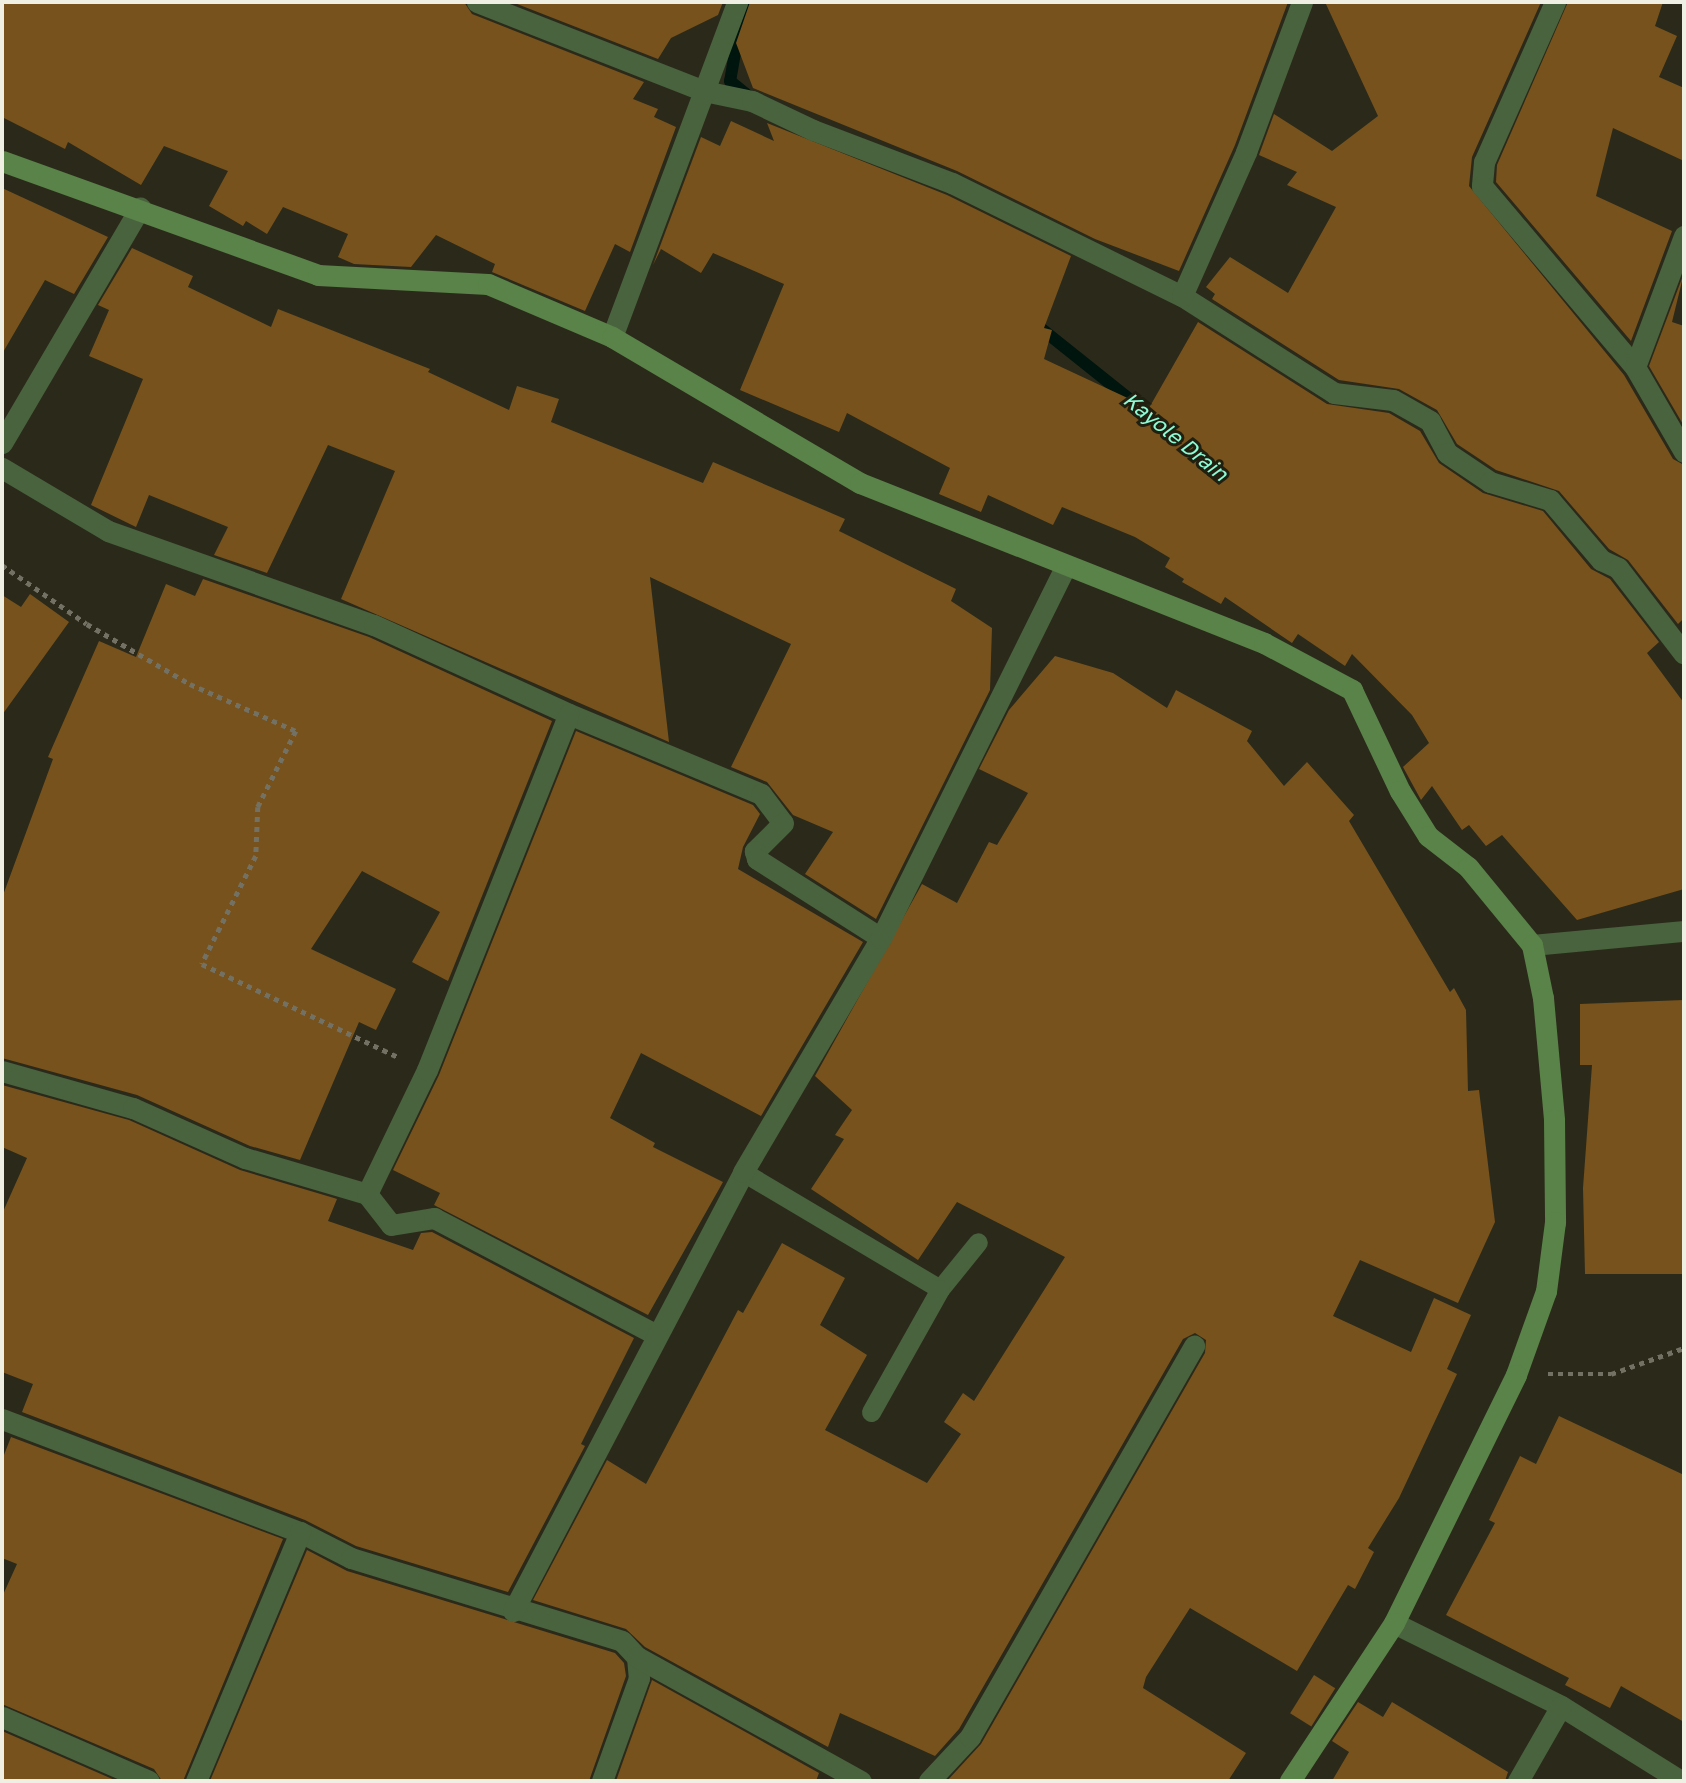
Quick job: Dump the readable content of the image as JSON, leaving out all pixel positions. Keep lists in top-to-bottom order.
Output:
{
  "water": ["Kayole Drain"]
}
